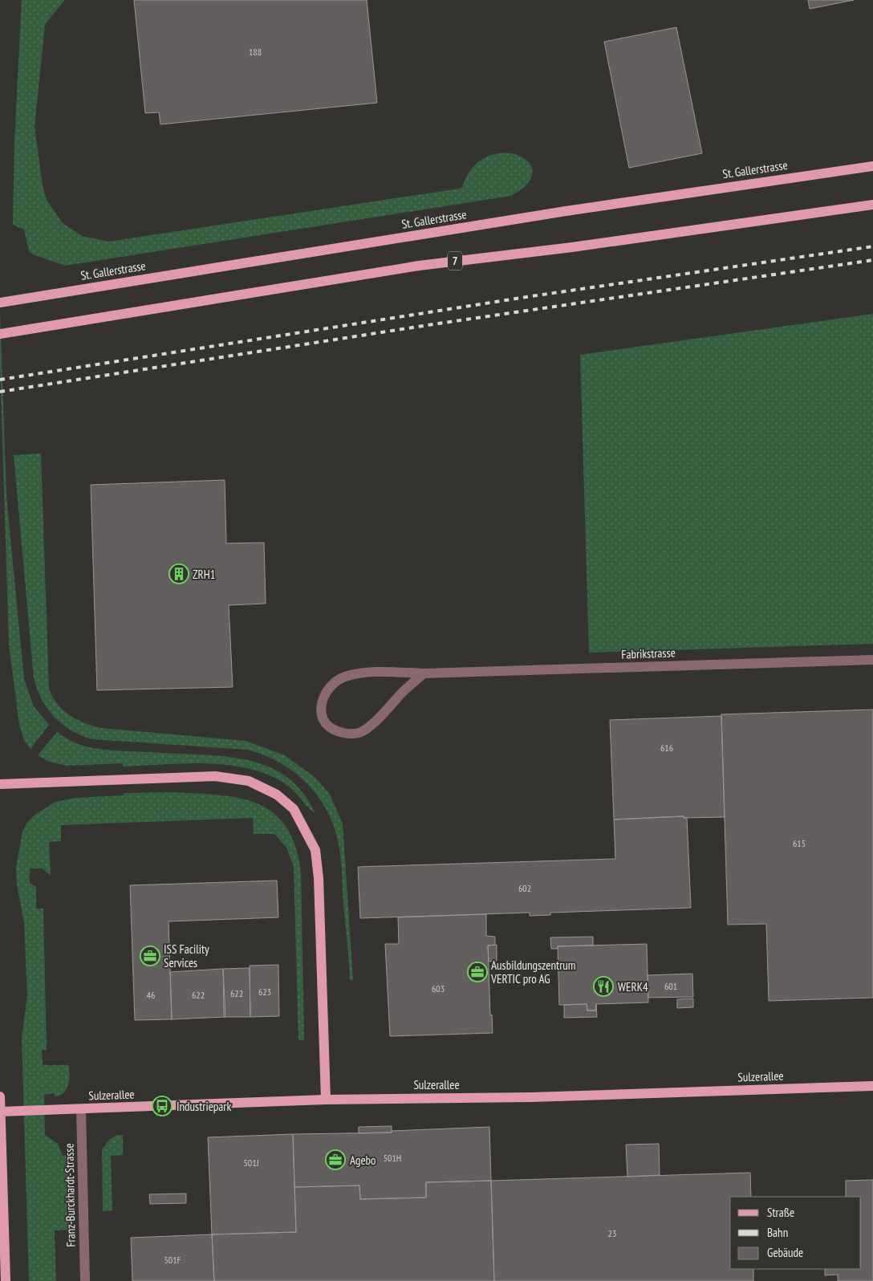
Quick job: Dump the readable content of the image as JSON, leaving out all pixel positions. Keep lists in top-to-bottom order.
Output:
{
  "streets": {
    "main road": ["St. Gallerstrasse", "7", "Sulzerallee"],
    "street": ["Fabrikstrasse", "Franz-Burckhardt-Strasse"]
  },
  "crossings": [
    ["Sulzerallee", "Franz-Burckhardt-Strasse"]
  ],
  "places": {
    "building": ["ZRH1"],
    "office": ["ISS Facility Services", "Ausbildungszentrum VERTIC pro AG", "Agebo"],
    "restaurant": ["WERK4"],
    "bus stop": ["Industriepark"]
  },
  "house_numbers": [
    "188",
    "616",
    "615",
    "602",
    "601",
    "603",
    "623",
    "622",
    "46",
    "622",
    "501H",
    "501J",
    "23",
    "501F"
  ],
  "legend": ["Straße", "Bahn", "Gebäude"]
}
